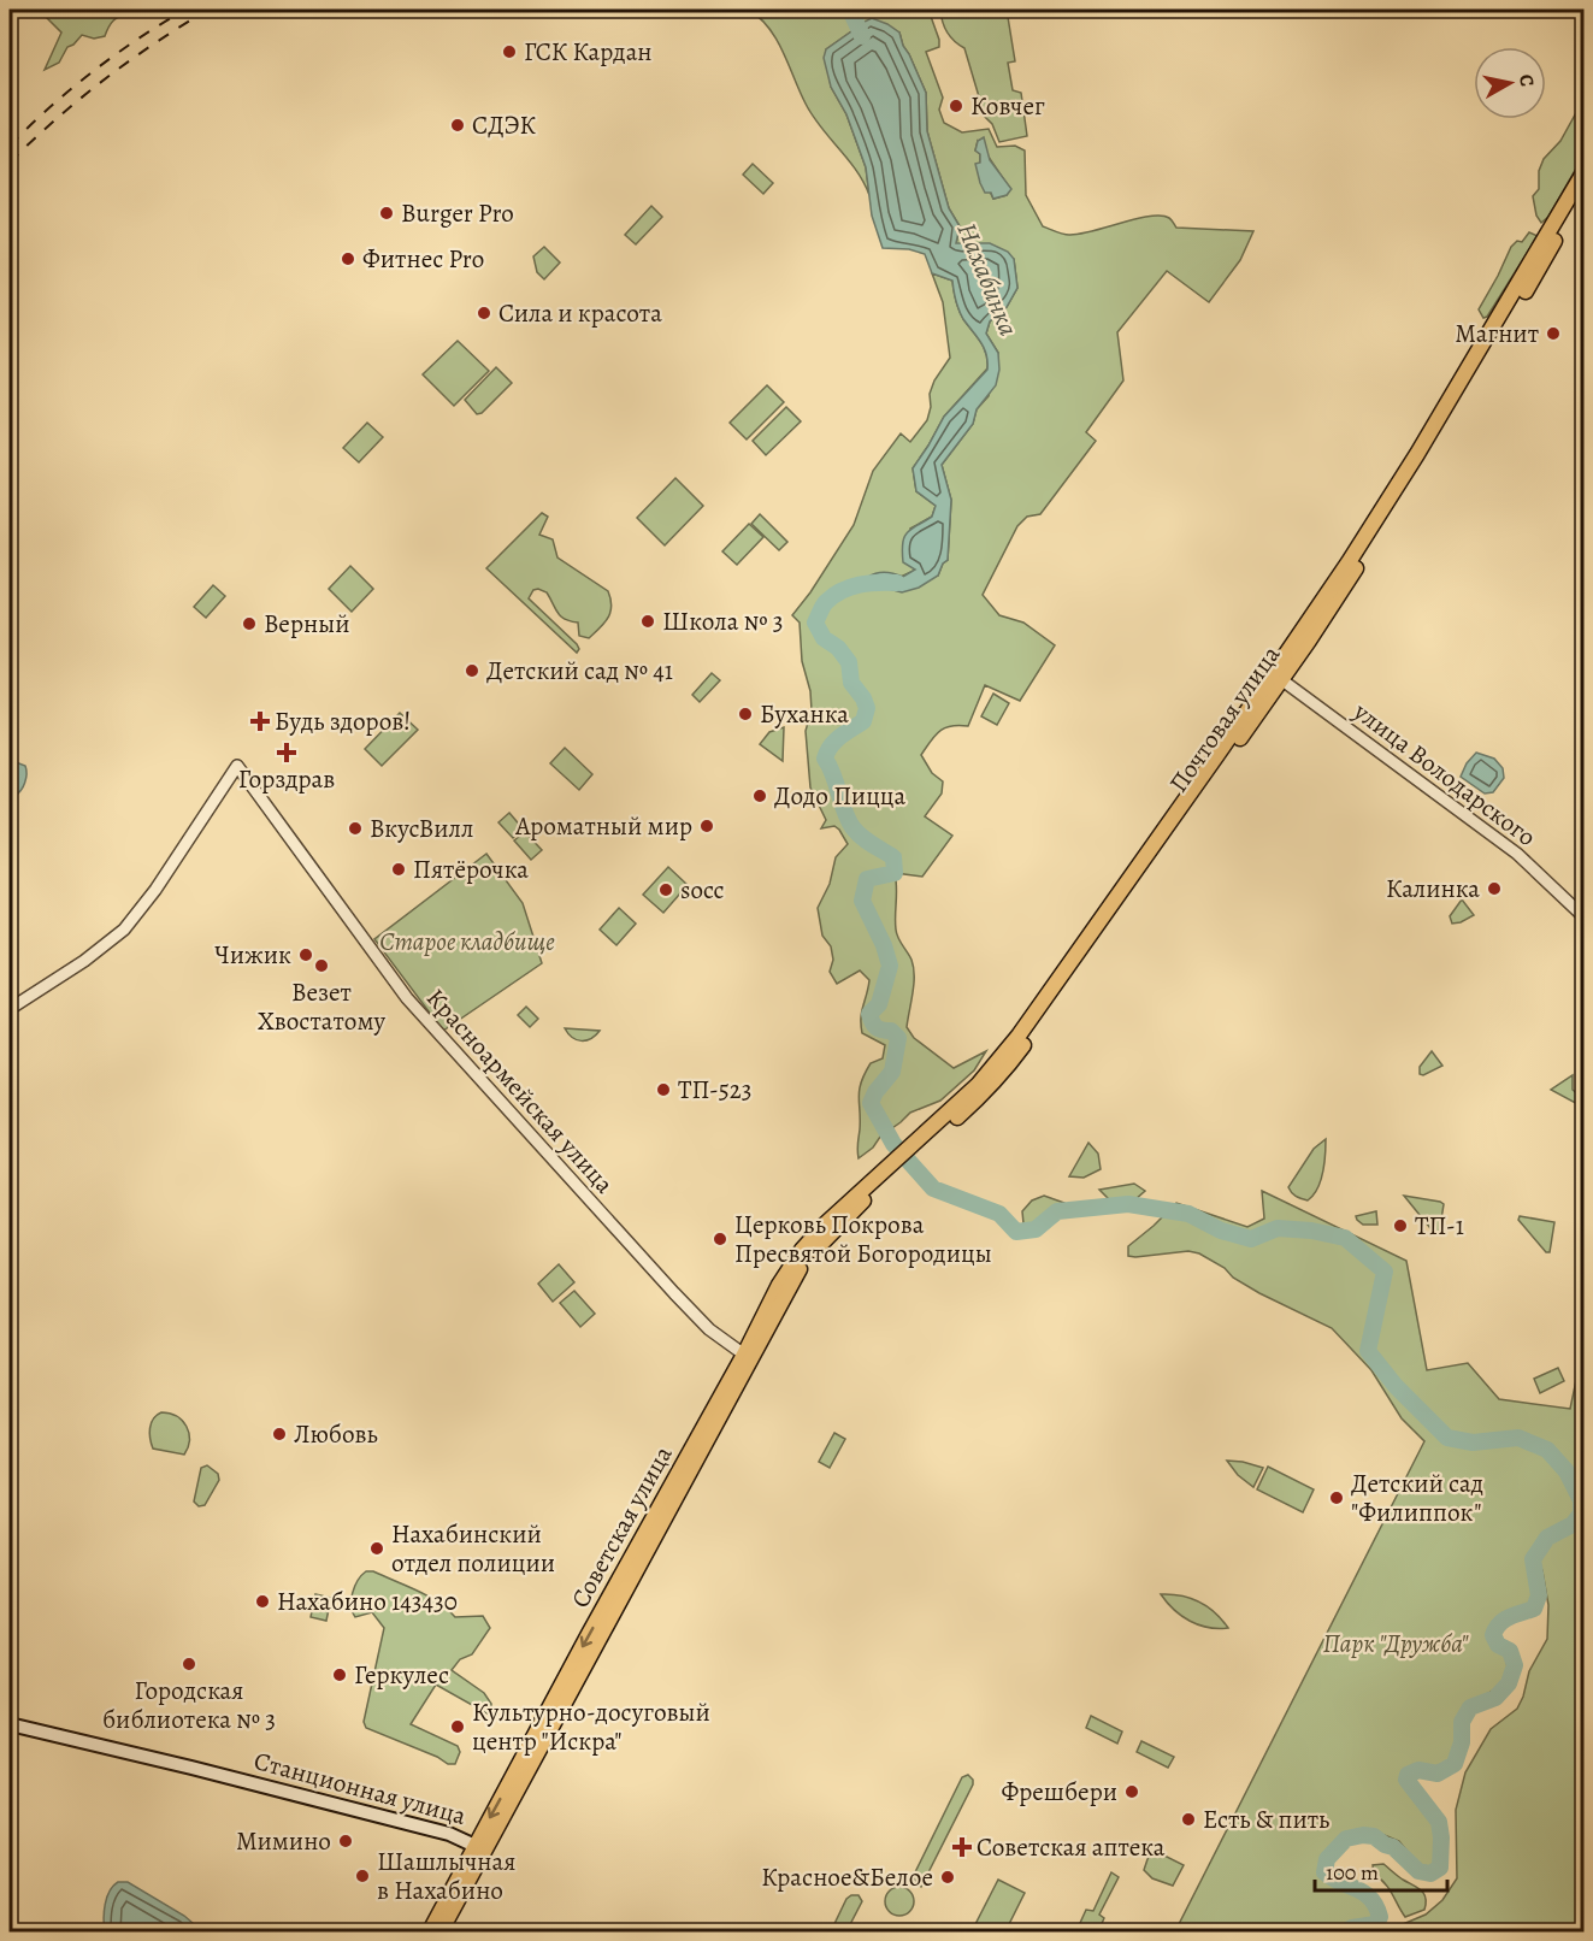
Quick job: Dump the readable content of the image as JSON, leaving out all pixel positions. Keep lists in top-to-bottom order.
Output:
{
  "streets": {
    "main road": ["Почтовая улица", "Советская улица", "Станционная улица"],
    "street": ["улица Володарского", "Красноармейская улица"]
  },
  "crossings": [
    ["Почтовая улица", "улица Володарского"],
    ["Почтовая улица", "Советская улица"],
    ["Красноармейская улица", "Советская улица"],
    ["Советская улица", "Станционная улица"]
  ],
  "water": ["Нахабинка"],
  "parks": ["Старое кладбище", "Парк \"Дружба\""],
  "places": {
    "other": [
      "ГСК Кардан",
      "Ковчег",
      "СДЭК",
      "Burger Pro",
      "Фитнес Pro",
      "Сила и красота",
      "Магнит",
      "Школа № 3",
      "Верный",
      "Детский сад № 41",
      "Буханка",
      "Додо Пицца",
      "Ароматный мир",
      "ВкусВилл",
      "Пятёрочка",
      "Калинка",
      "socc",
      "Чижик",
      "Везет Хвостатому",
      "ТП-523",
      "ТП-1",
      "Церковь Покрова Пресвятой Богородицы",
      "Любовь",
      "Детский сад \"Филиппок\"",
      "Нахабинский отдел полиции",
      "Нахабино 143430",
      "Городская библиотека № 3",
      "Геркулес",
      "Культурно-досуговый центр \"Искра\"",
      "Фрешбери",
      "Есть & пить",
      "Мимино",
      "Шашлычная в Нахабино",
      "Красное&Белое"
    ],
    "health": ["Будь здоров!", "Горздрав", "Советская аптека"]
  },
  "scale_bar": "100 m",
  "north": "right"
}
